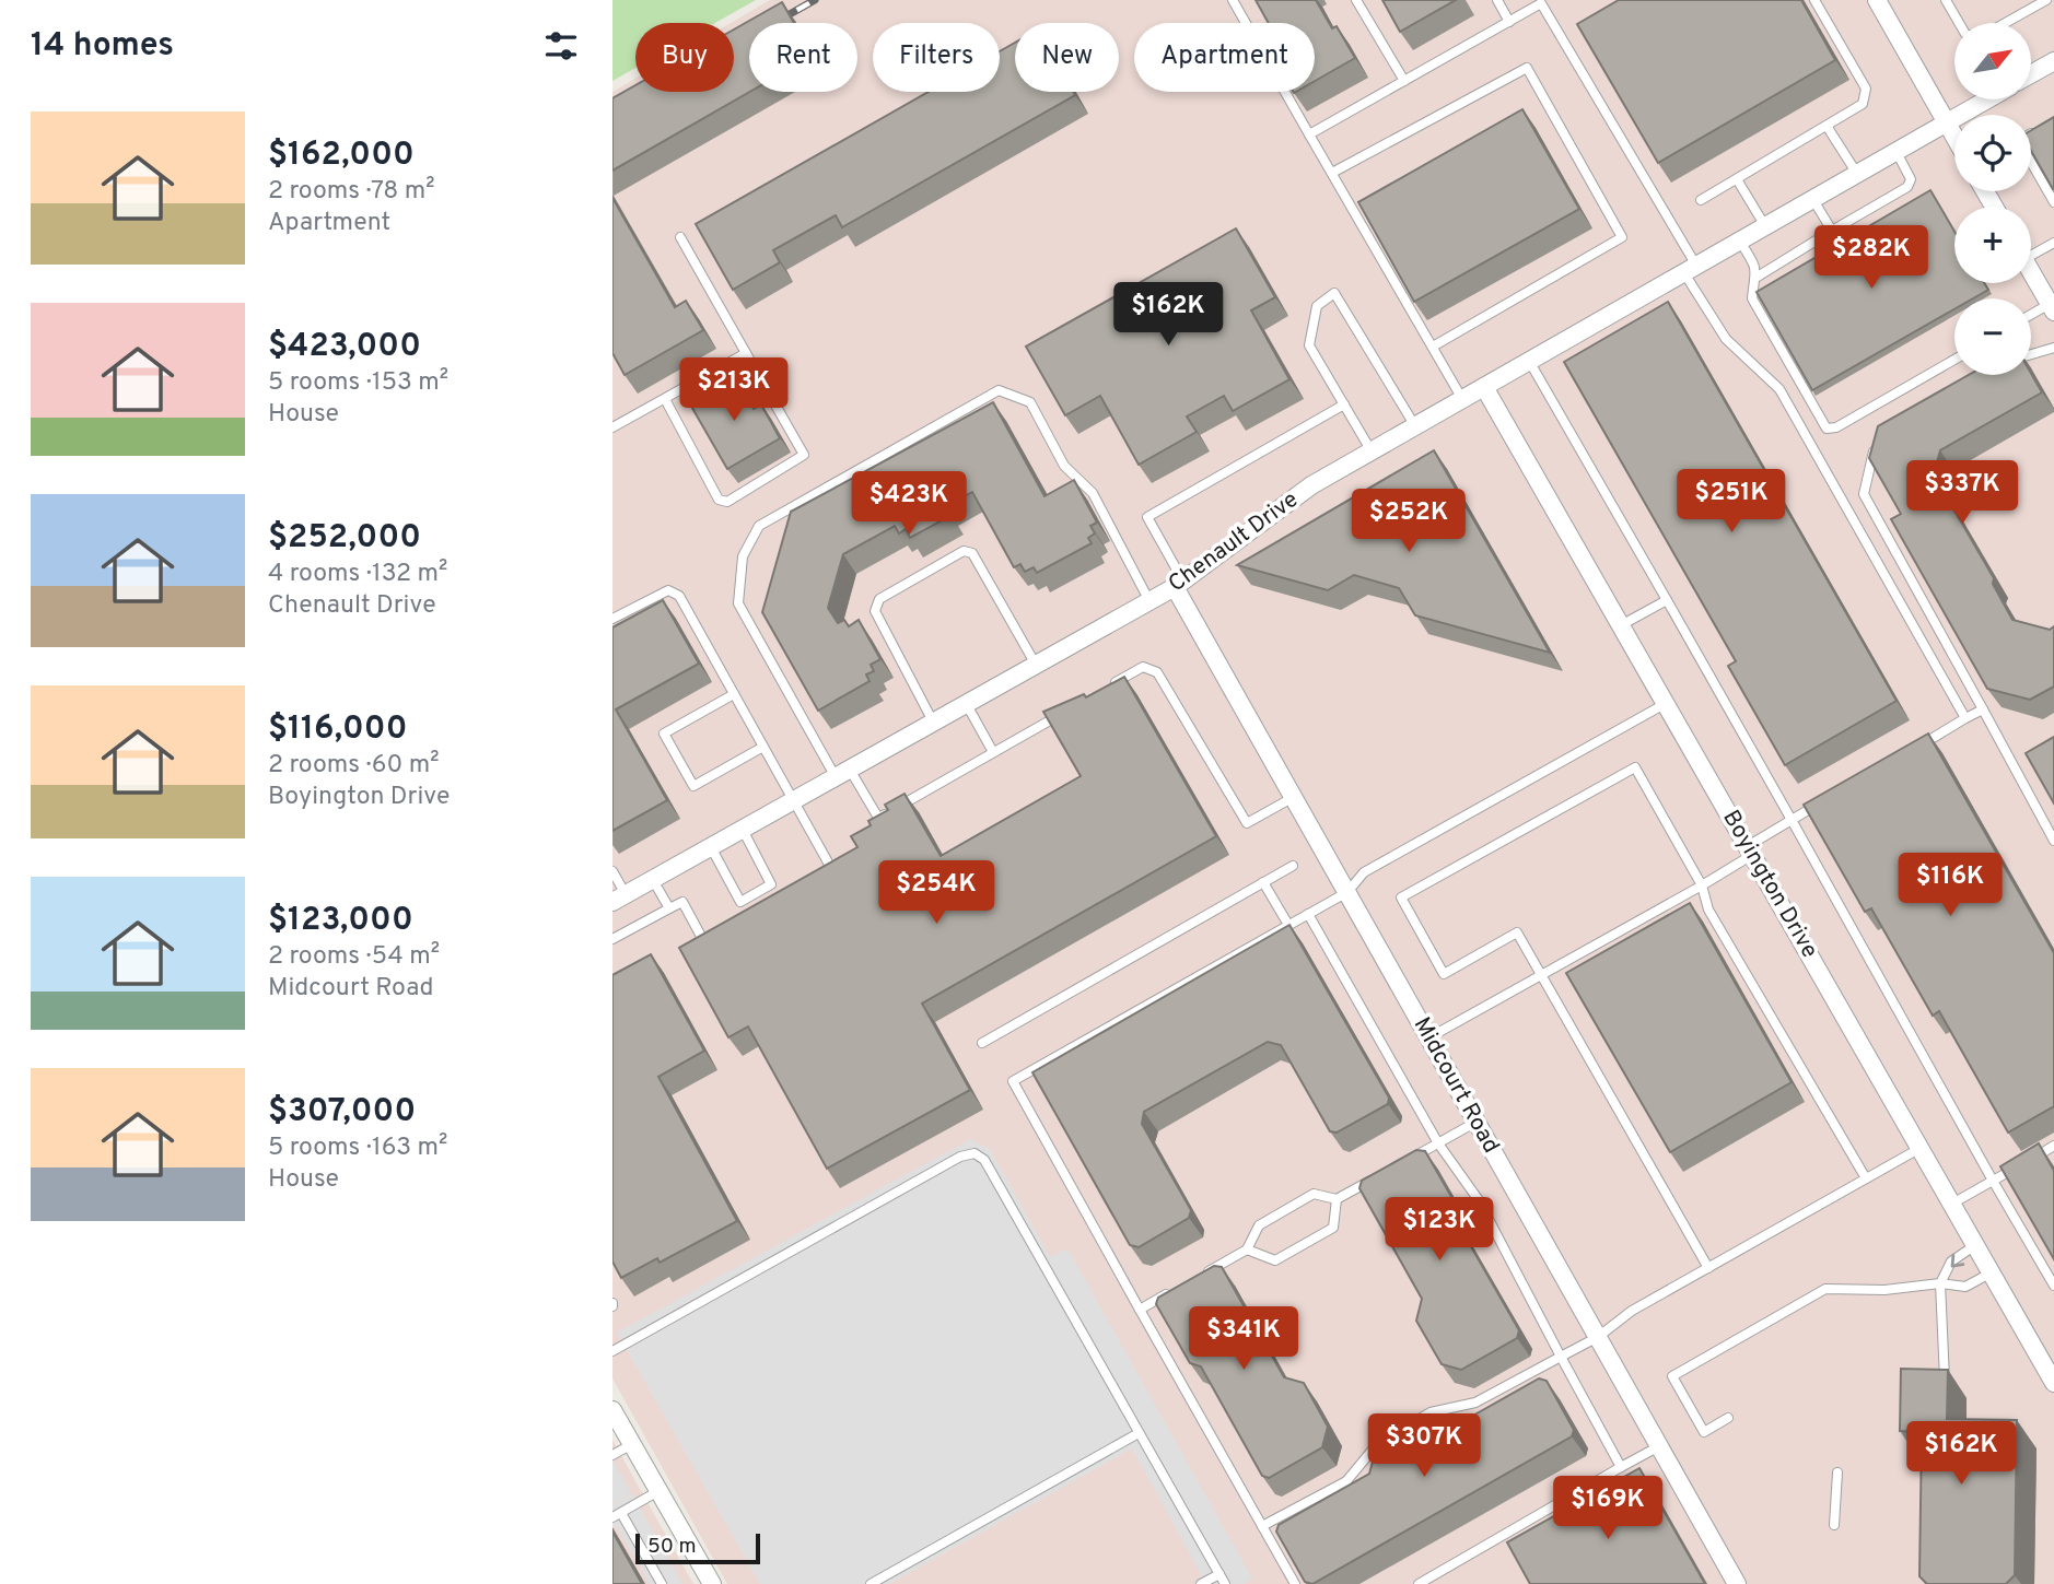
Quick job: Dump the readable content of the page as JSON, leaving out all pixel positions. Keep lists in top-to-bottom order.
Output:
{
  "streets": {
    "street": ["Chenault Drive", "Boyington Drive", "Midcourt Road"]
  },
  "crossings": [
    ["Chenault Drive", "Boyington Drive"],
    ["Chenault Drive", "Midcourt Road"]
  ],
  "scale_bar": "50 m",
  "north": "top right",
  "page": {
    "heading": "14 homes",
    "map_buttons": ["+", "−"],
    "chip": [
      "Buy",
      "Rent",
      "Filters",
      "New",
      "Apartment"
    ],
    "list": [
      {
        "name": "$162,000",
        "note": "2 rooms · 78 m² · Apartment"
      },
      {
        "name": "$423,000",
        "note": "5 rooms · 153 m² · House"
      },
      {
        "name": "$252,000",
        "note": "4 rooms · 132 m² · Chenault Drive"
      },
      {
        "name": "$116,000",
        "note": "2 rooms · 60 m² · Boyington Drive"
      },
      {
        "name": "$123,000",
        "note": "2 rooms · 54 m² · Midcourt Road"
      },
      {
        "name": "$307,000",
        "note": "5 rooms · 163 m² · House"
      }
    ],
    "price": [
      "$282K",
      "$162K",
      "$213K",
      "$337K",
      "$251K",
      "$423K",
      "$252K",
      "$116K",
      "$254K",
      "$123K",
      "$341K",
      "$307K",
      "$162K",
      "$169K"
    ],
    "scale": "50 m"
  }
}
